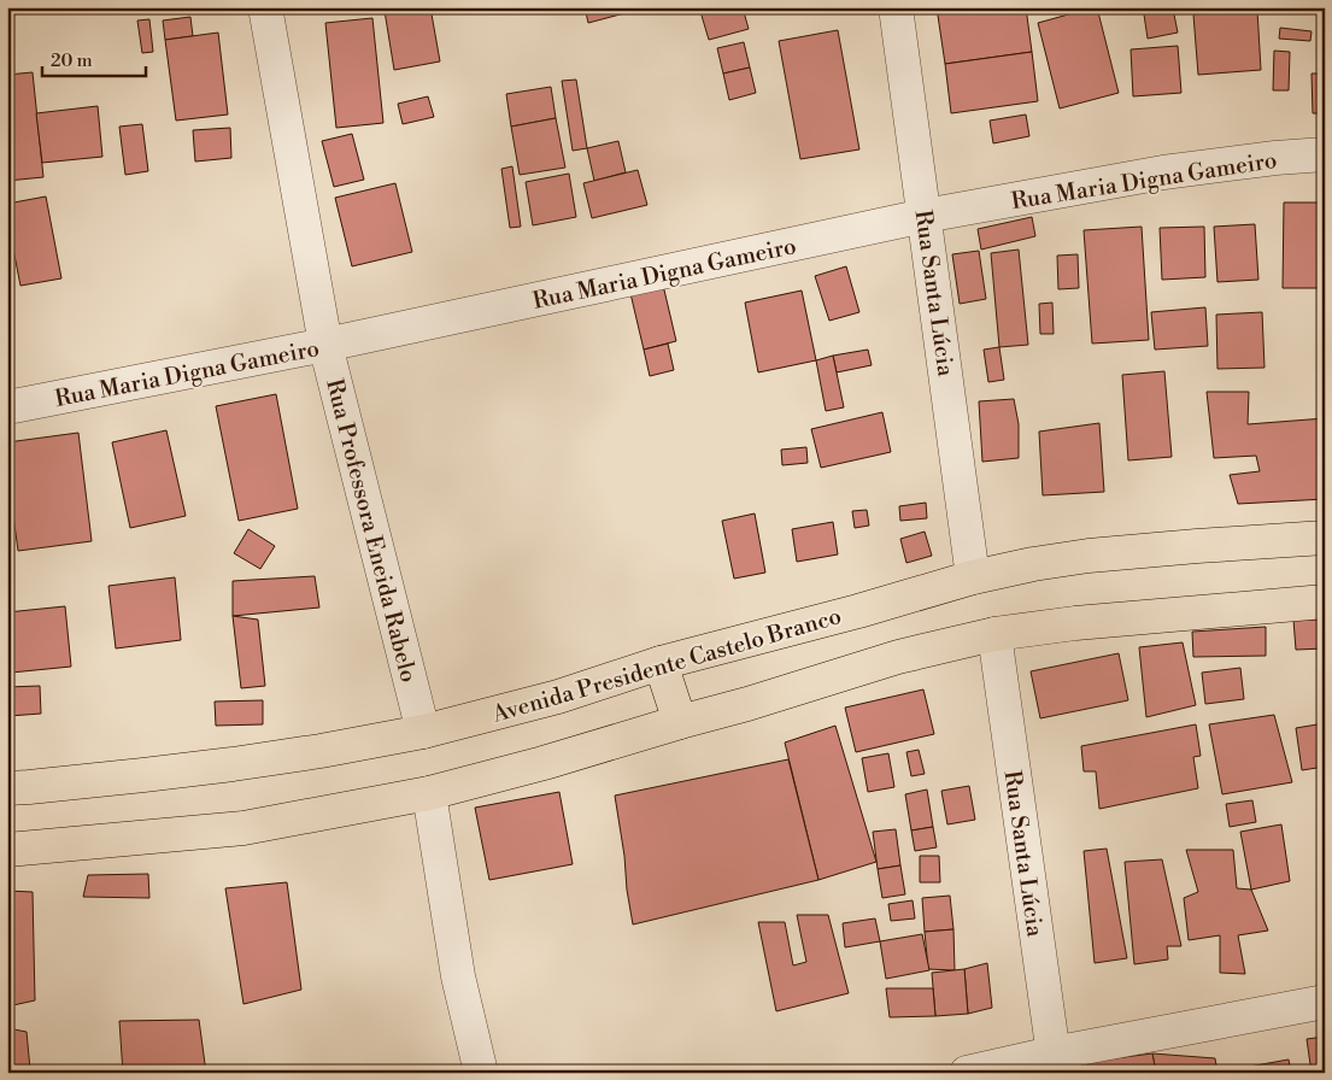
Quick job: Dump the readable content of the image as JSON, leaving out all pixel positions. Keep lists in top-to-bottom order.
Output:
{
  "streets": {
    "main road": ["Avenida Presidente Castelo Branco"],
    "street": ["Rua Maria Digna Gameiro", "Rua Santa Lúcia", "Rua Professora Eneida Rabelo"]
  },
  "crossings": [
    ["Rua Maria Digna Gameiro", "Rua Santa Lúcia"],
    ["Rua Maria Digna Gameiro", "Rua Professora Eneida Rabelo"],
    ["Rua Santa Lúcia", "Avenida Presidente Castelo Branco"],
    ["Rua Professora Eneida Rabelo", "Avenida Presidente Castelo Branco"]
  ],
  "scale_bar": "20 m"
}
